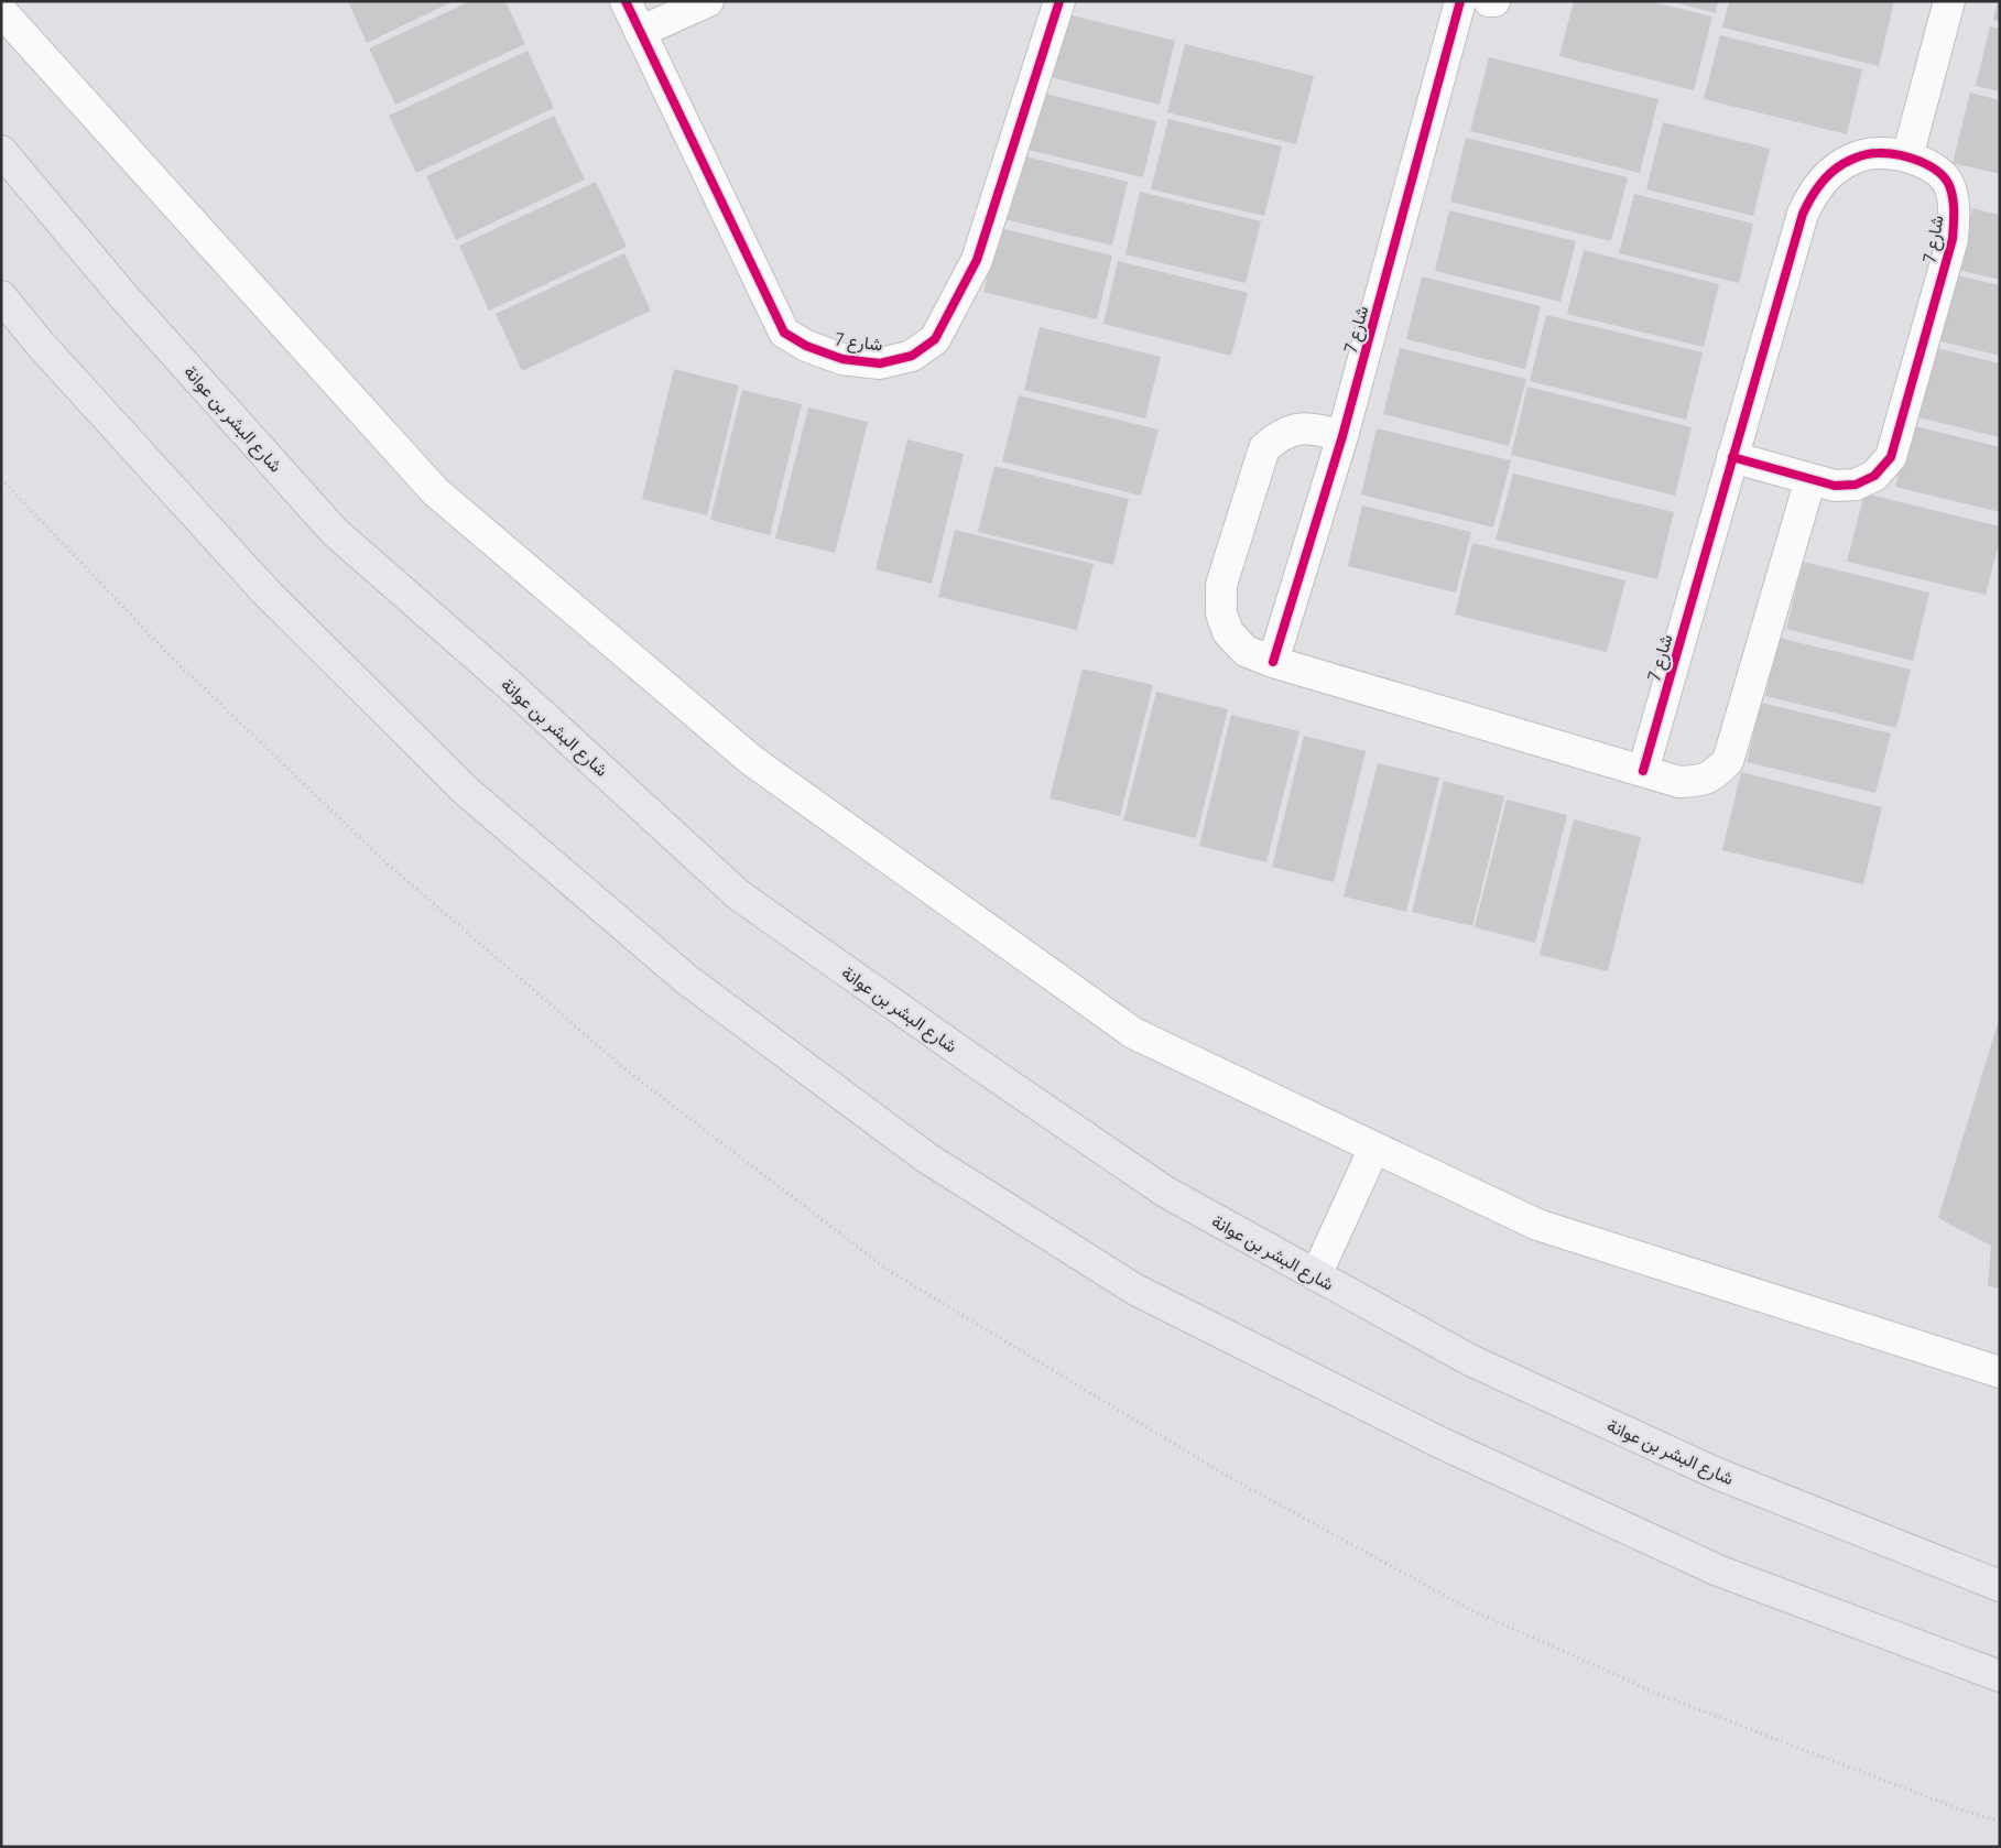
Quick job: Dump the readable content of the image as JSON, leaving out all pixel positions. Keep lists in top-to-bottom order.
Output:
{
  "streets": {
    "main road": ["شارع البشر بن عوانة"],
    "street": ["شارع 7"]
  }
}
